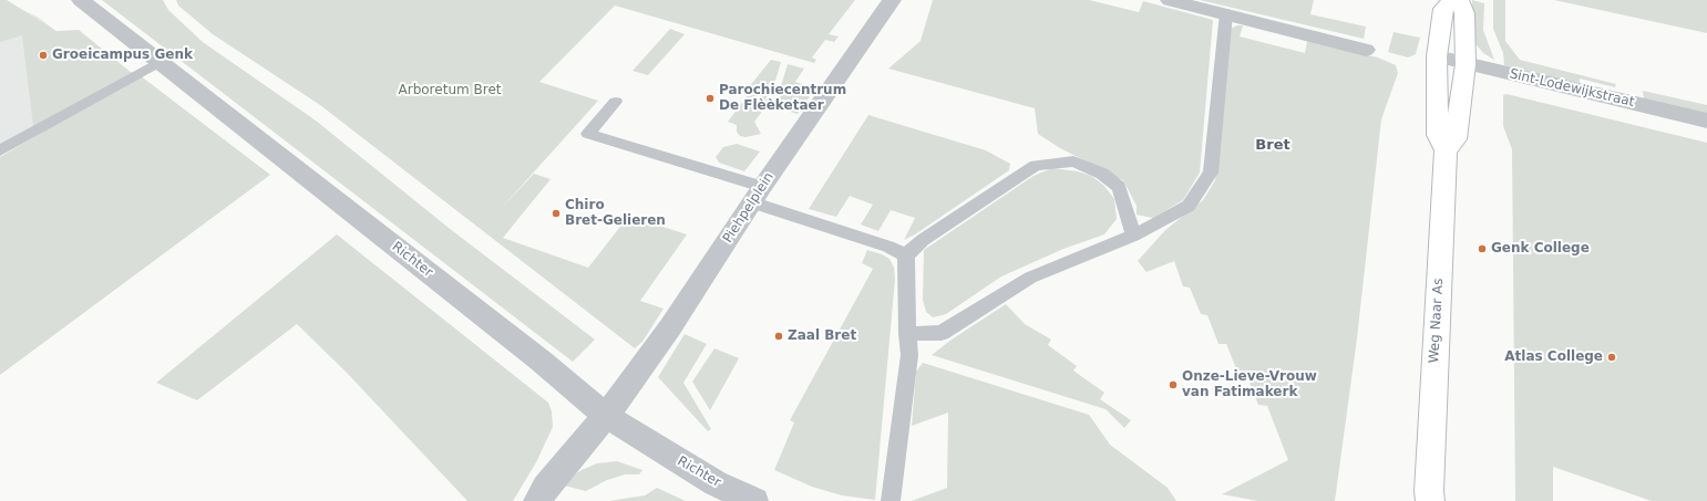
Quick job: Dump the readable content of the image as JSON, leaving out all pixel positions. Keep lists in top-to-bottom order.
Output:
{
  "streets": {
    "main road": ["Weg Naar As"],
    "street": ["Sint-Lodewijkstraat", "Piehpelplein", "Richter"]
  },
  "crossings": [
    ["Sint-Lodewijkstraat", "Weg Naar As"],
    ["Piehpelplein", "Richter"]
  ],
  "districts": ["Bret"],
  "parks": ["Arboretum Bret"],
  "places": [
    "Groeicampus Genk",
    "Parochiecentrum De Flèèketaer",
    "Chiro Bret-Gelieren",
    "Genk College",
    "Zaal Bret",
    "Atlas College",
    "Onze-Lieve-Vrouw van Fatimakerk"
  ]
}
